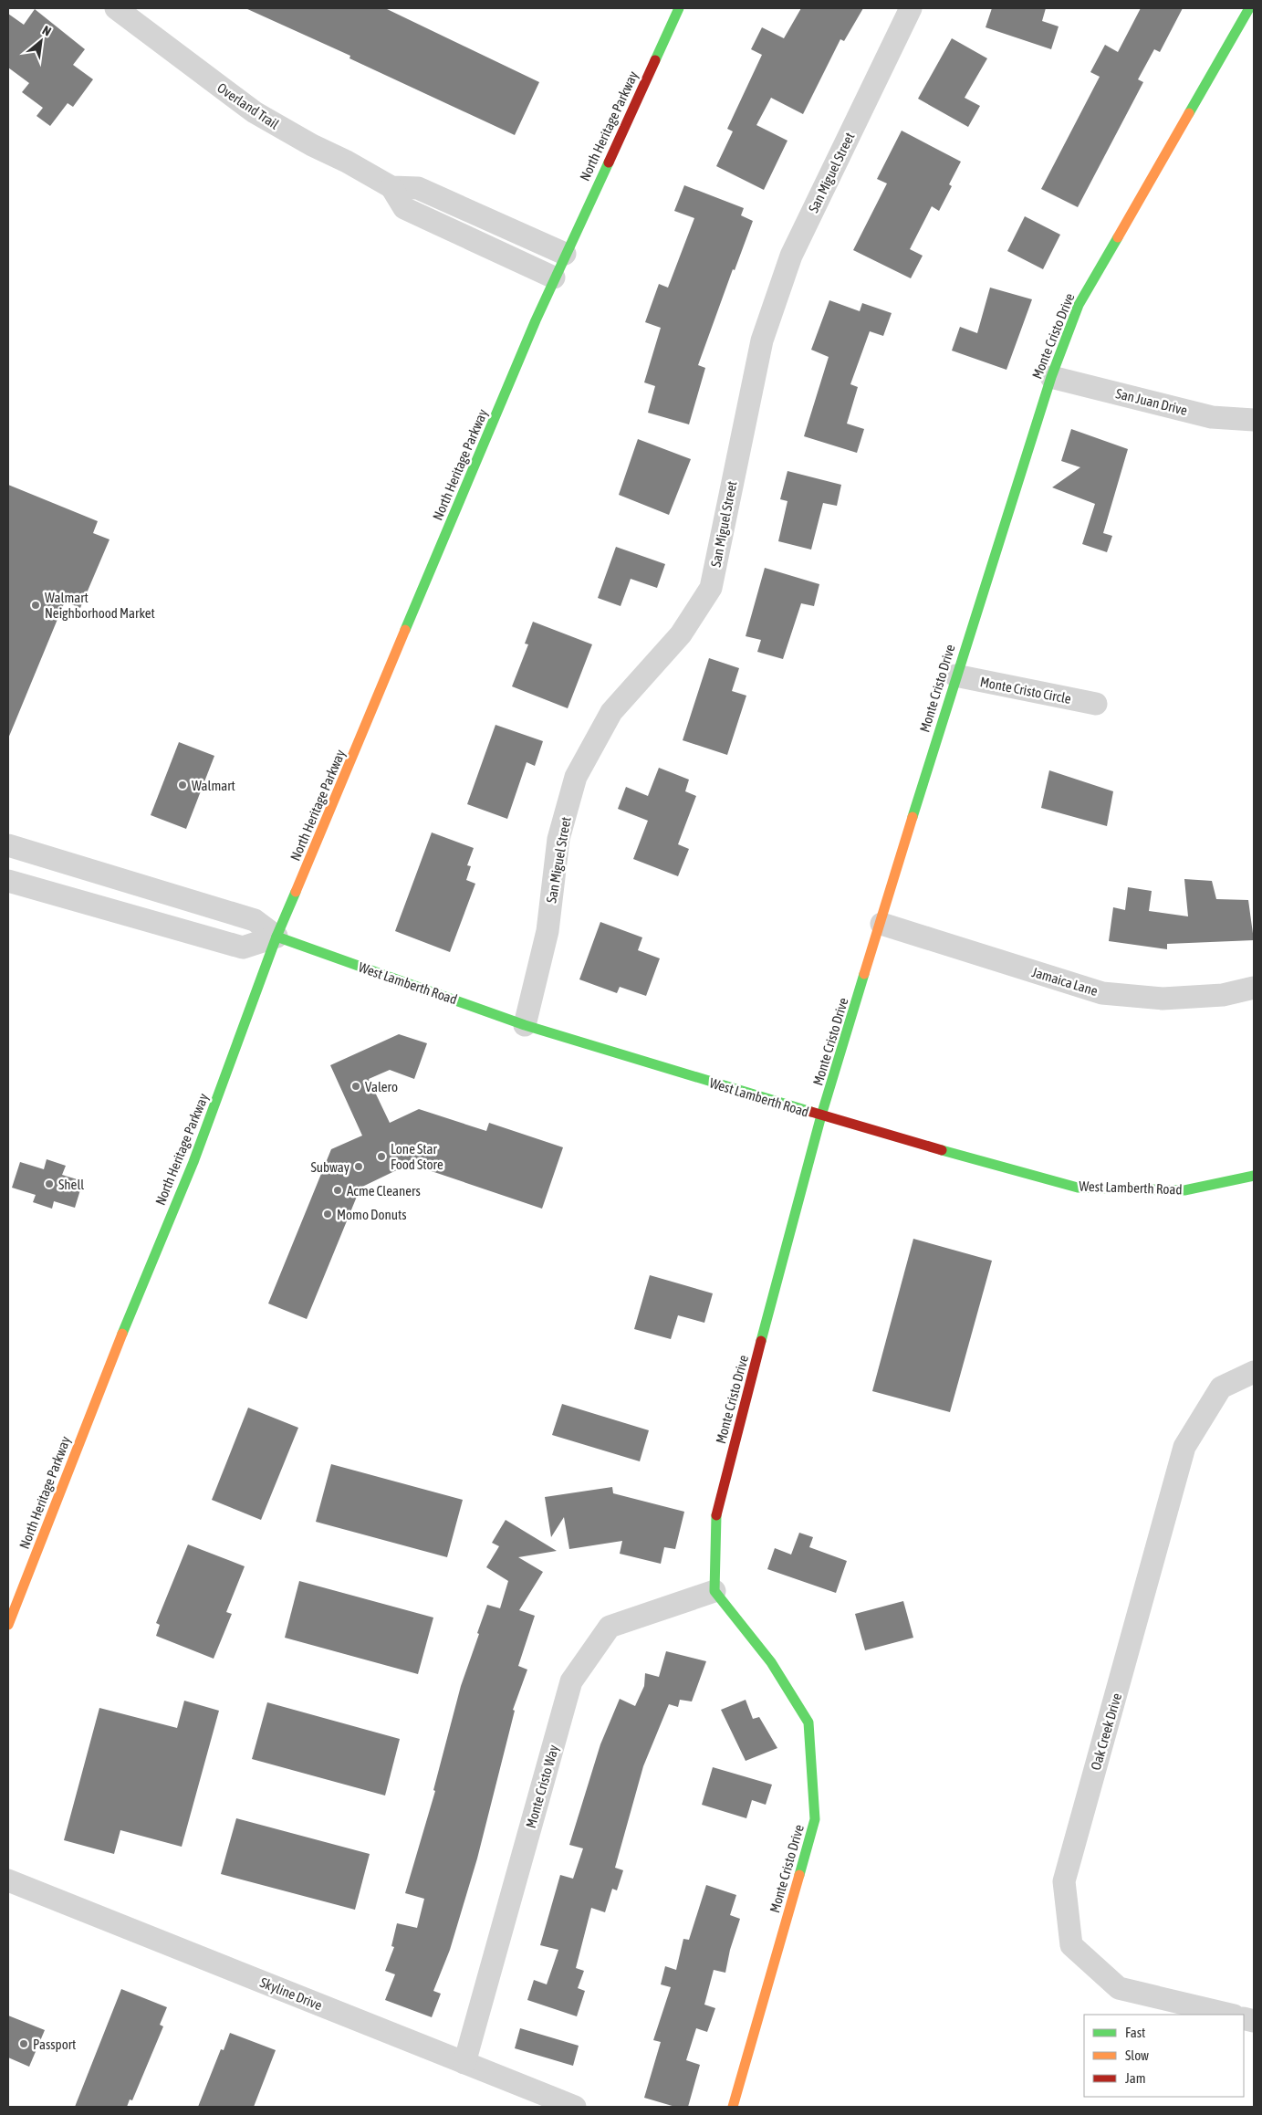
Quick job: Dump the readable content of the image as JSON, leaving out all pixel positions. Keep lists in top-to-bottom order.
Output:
{
  "streets": {
    "street": [
      "Overland Trail",
      "North Heritage Parkway",
      "San Miguel Street",
      "Monte Cristo Drive",
      "San Juan Drive",
      "Monte Cristo Circle",
      "Jamaica Lane",
      "West Lamberth Road",
      "Oak Creek Drive",
      "Monte Cristo Way",
      "Skyline Drive"
    ]
  },
  "crossings": [
    ["Overland Trail", "North Heritage Parkway"],
    ["North Heritage Parkway", "West Lamberth Road"],
    ["San Miguel Street", "West Lamberth Road"],
    ["Monte Cristo Drive", "San Juan Drive"],
    ["Monte Cristo Drive", "Monte Cristo Circle"],
    ["Monte Cristo Drive", "Jamaica Lane"],
    ["Monte Cristo Drive", "West Lamberth Road"],
    ["Monte Cristo Drive", "Monte Cristo Way"],
    ["Monte Cristo Way", "Skyline Drive"]
  ],
  "places": [
    "Walmart Neighborhood Market",
    "Walmart",
    "Valero",
    "Lone Star Food Store",
    "Subway",
    "Shell",
    "Acme Cleaners",
    "Momo Donuts",
    "Passport"
  ],
  "legend": ["Fast", "Slow", "Jam"],
  "north": "top right"
}
